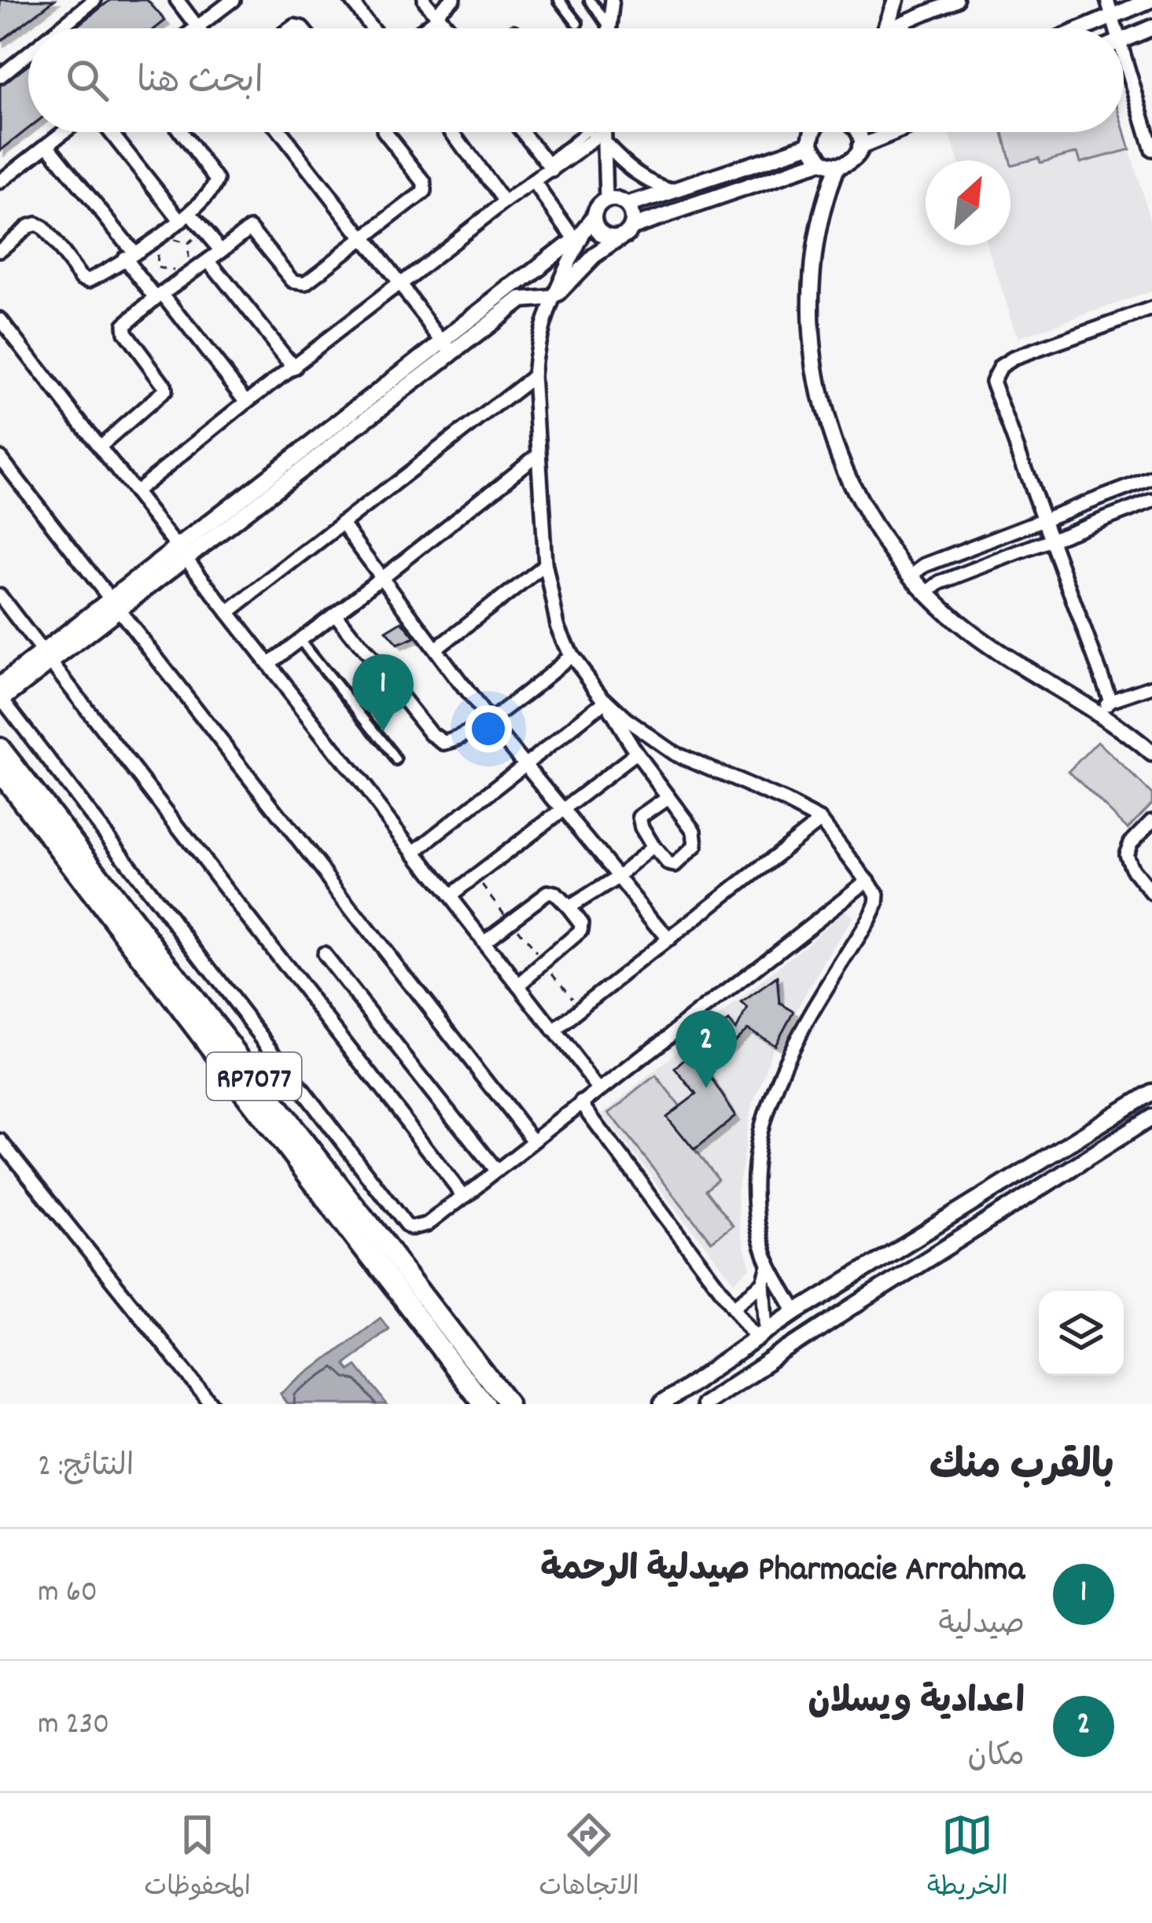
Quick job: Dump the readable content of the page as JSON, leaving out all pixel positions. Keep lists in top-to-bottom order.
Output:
{
  "streets": {
    "main road": ["RP7077"]
  },
  "north": "top right",
  "page": {
    "search": "ابحث هنا",
    "pins": ["1", "2"],
    "heading": ["بالقرب منك", "النتائج: 2"],
    "list": [
      {
        "mark": "1",
        "name": "Pharmacie Arrahma صيدلية الرحمة",
        "note": "صيدلية",
        "value": "60 m"
      },
      {
        "mark": "2",
        "name": "اعدادية ويسلان",
        "note": "مكان",
        "value": "230 m"
      }
    ],
    "nav": ["الخريطة", "الاتجاهات", "المحفوظات"]
  }
}
